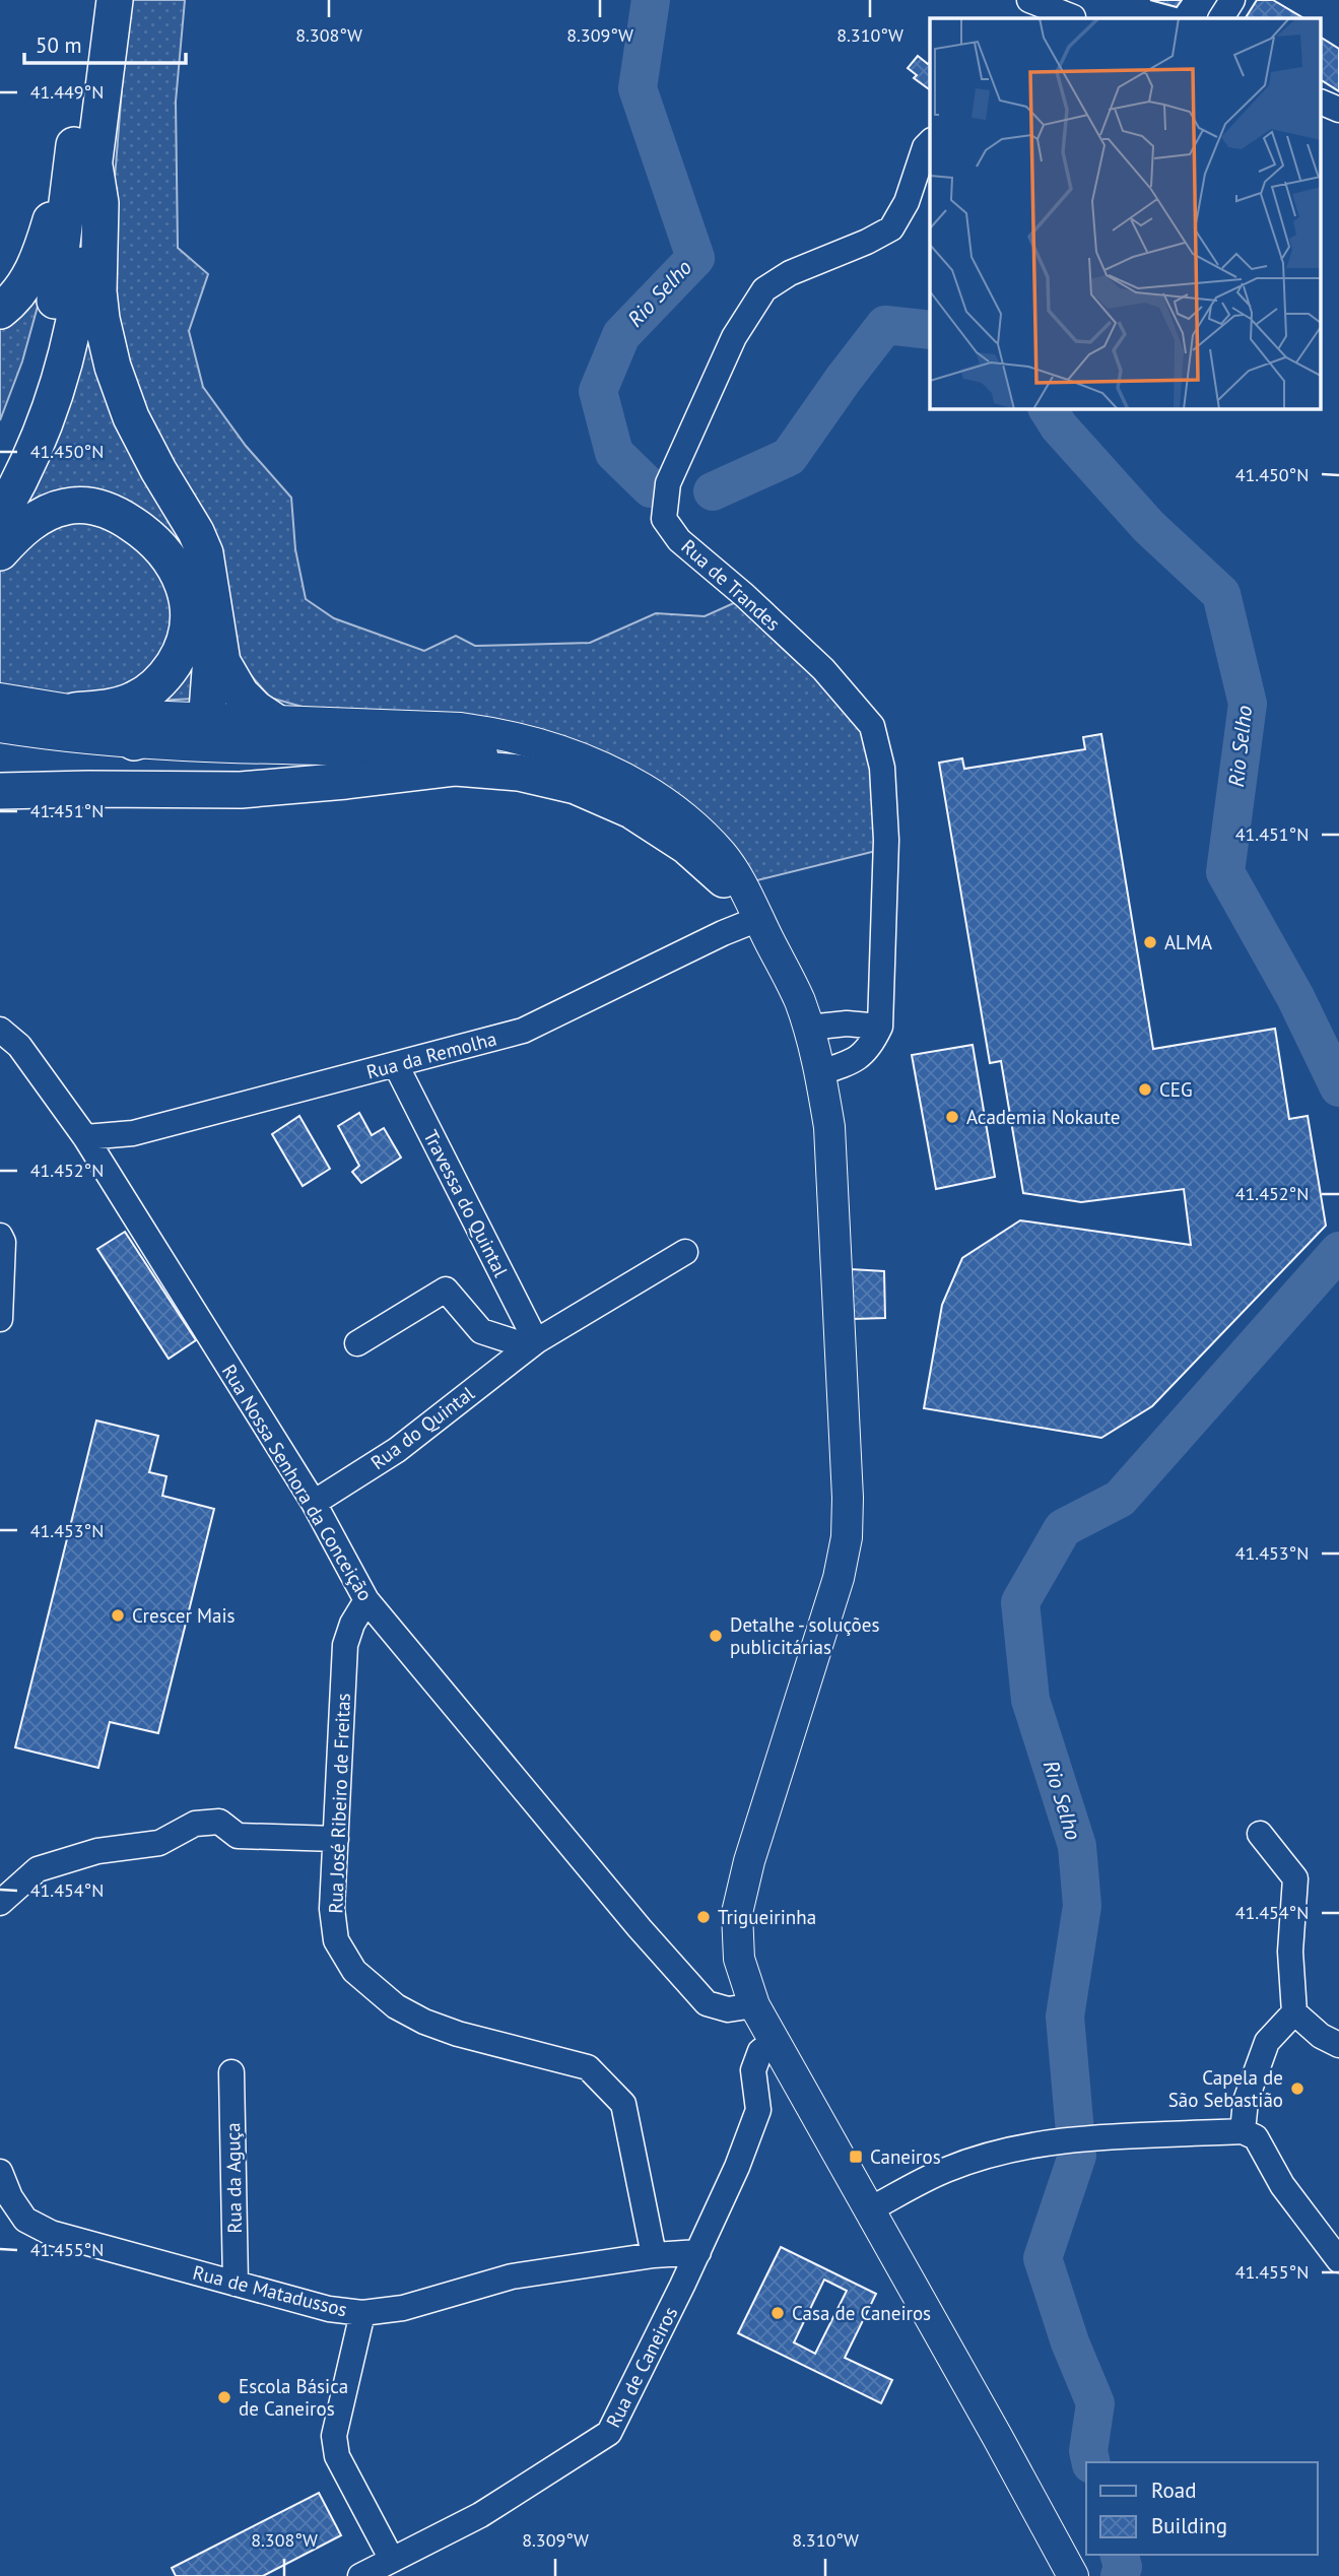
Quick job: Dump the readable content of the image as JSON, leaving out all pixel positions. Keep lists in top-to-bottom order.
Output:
{
  "streets": {
    "street": [
      "Rua de Trandes",
      "Rua da Remolha",
      "Travessa do Quintal",
      "Rua do Quintal",
      "Rua Nossa Senhora da Conceição",
      "Rua José Ribeiro de Freitas",
      "Rua da Aguça",
      "Rua de Matadussos",
      "Rua de Caneiros"
    ]
  },
  "crossings": [
    ["Rua da Remolha", "Travessa do Quintal"],
    ["Rua da Remolha", "Rua Nossa Senhora da Conceição"],
    ["Travessa do Quintal", "Rua do Quintal"],
    ["Rua do Quintal", "Rua Nossa Senhora da Conceição"],
    ["Rua Nossa Senhora da Conceição", "Rua José Ribeiro de Freitas"],
    ["Rua José Ribeiro de Freitas", "Rua de Matadussos"],
    ["Rua da Aguça", "Rua de Matadussos"],
    ["Rua de Matadussos", "Rua de Caneiros"]
  ],
  "water": ["Rio Selho"],
  "places": {
    "other": [
      "ALMA",
      "CEG",
      "Academia Nokaute",
      "Crescer Mais",
      "Detalhe - soluções publicitárias",
      "Trigueirinha",
      "Capela de São Sebastião",
      "Casa de Caneiros",
      "Escola Básica de Caneiros"
    ],
    "transit": ["Caneiros"]
  },
  "legend": ["Road", "Building"],
  "scale_bar": "50 m",
  "coordinates": [
    "8.308°W",
    "8.309°W",
    "8.310°W",
    "41.449°N",
    "41.450°N",
    "41.451°N",
    "41.452°N",
    "41.453°N",
    "41.454°N",
    "41.455°N"
  ]
}
